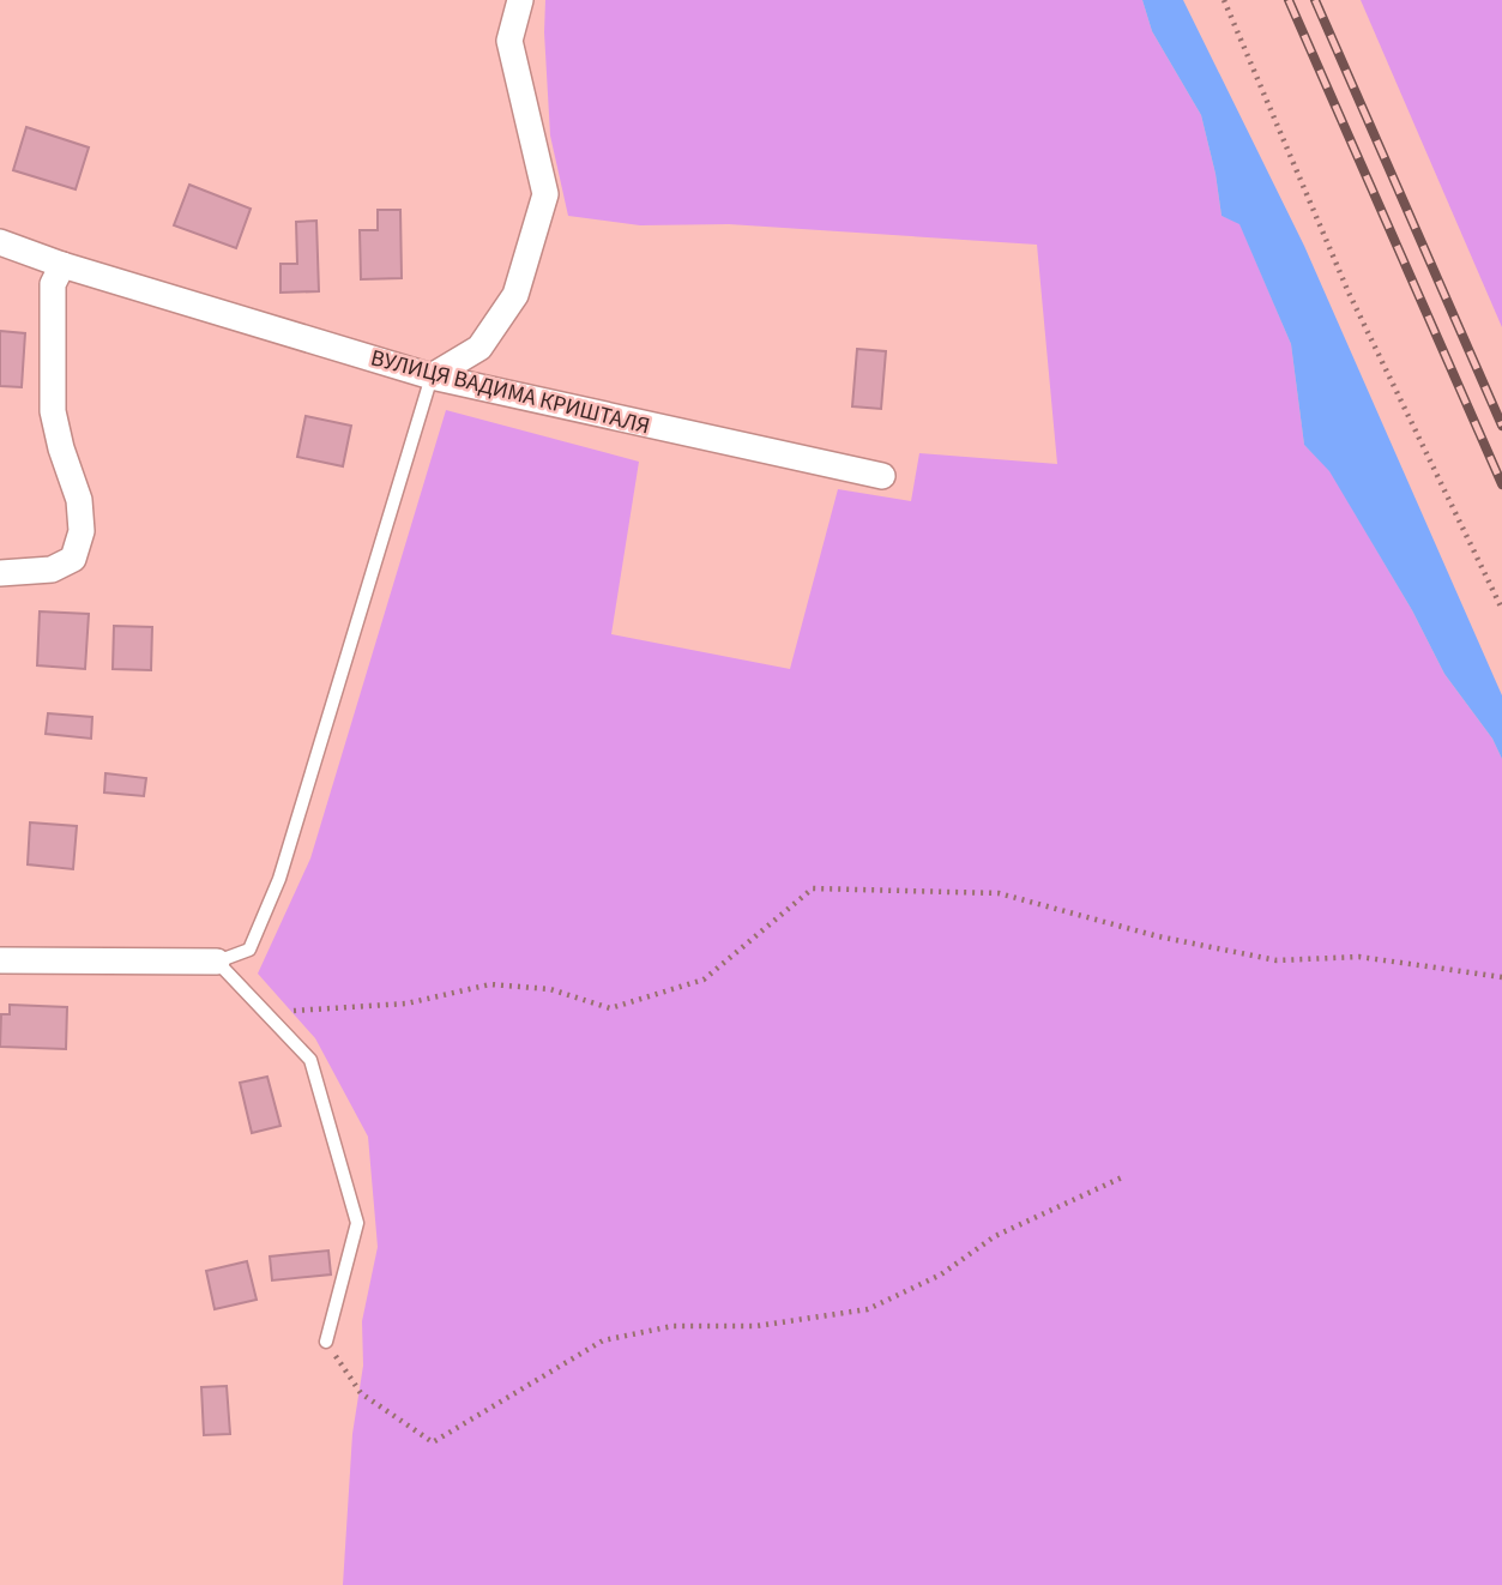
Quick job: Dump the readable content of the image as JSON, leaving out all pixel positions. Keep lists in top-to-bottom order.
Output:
{
  "streets": {
    "street": ["ВУЛИЦЯ ВАДИМА КРИШТАЛЯ"]
  }
}
